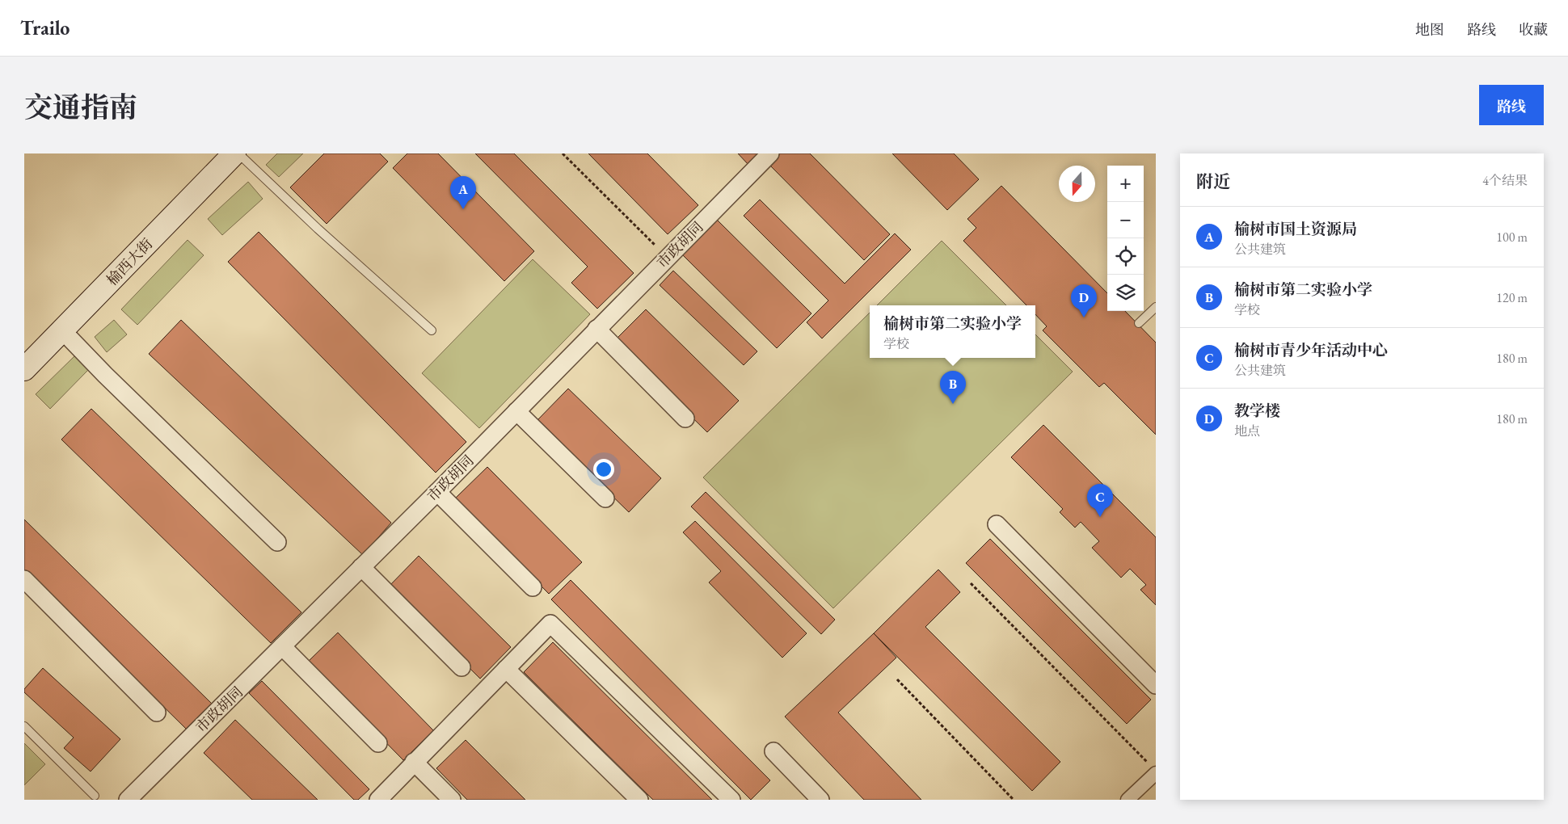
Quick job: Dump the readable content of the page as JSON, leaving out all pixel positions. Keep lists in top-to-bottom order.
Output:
{
  "streets": {
    "main road": ["榆西大街"],
    "street": ["市政胡同"]
  },
  "north": "bottom",
  "page": {
    "header": "Trailo",
    "nav": ["地图", "路线", "收藏"],
    "title": "交通指南",
    "buttons": "路线",
    "heading": ["附近", "4个结果"],
    "map_buttons": ["+", "−"],
    "pins": [
      "A",
      "D",
      "B",
      "C"
    ],
    "list": [
      {
        "mark": "A",
        "name": "榆树市国土资源局",
        "note": "公共建筑",
        "value": "100 m"
      },
      {
        "mark": "B",
        "name": "榆树市第二实验小学",
        "note": "学校",
        "value": "120 m"
      },
      {
        "mark": "C",
        "name": "榆树市青少年活动中心",
        "note": "公共建筑",
        "value": "180 m"
      },
      {
        "mark": "D",
        "name": "教学楼",
        "note": "地点",
        "value": "180 m"
      }
    ],
    "popup": ["榆树市第二实验小学", "学校"]
  }
}
